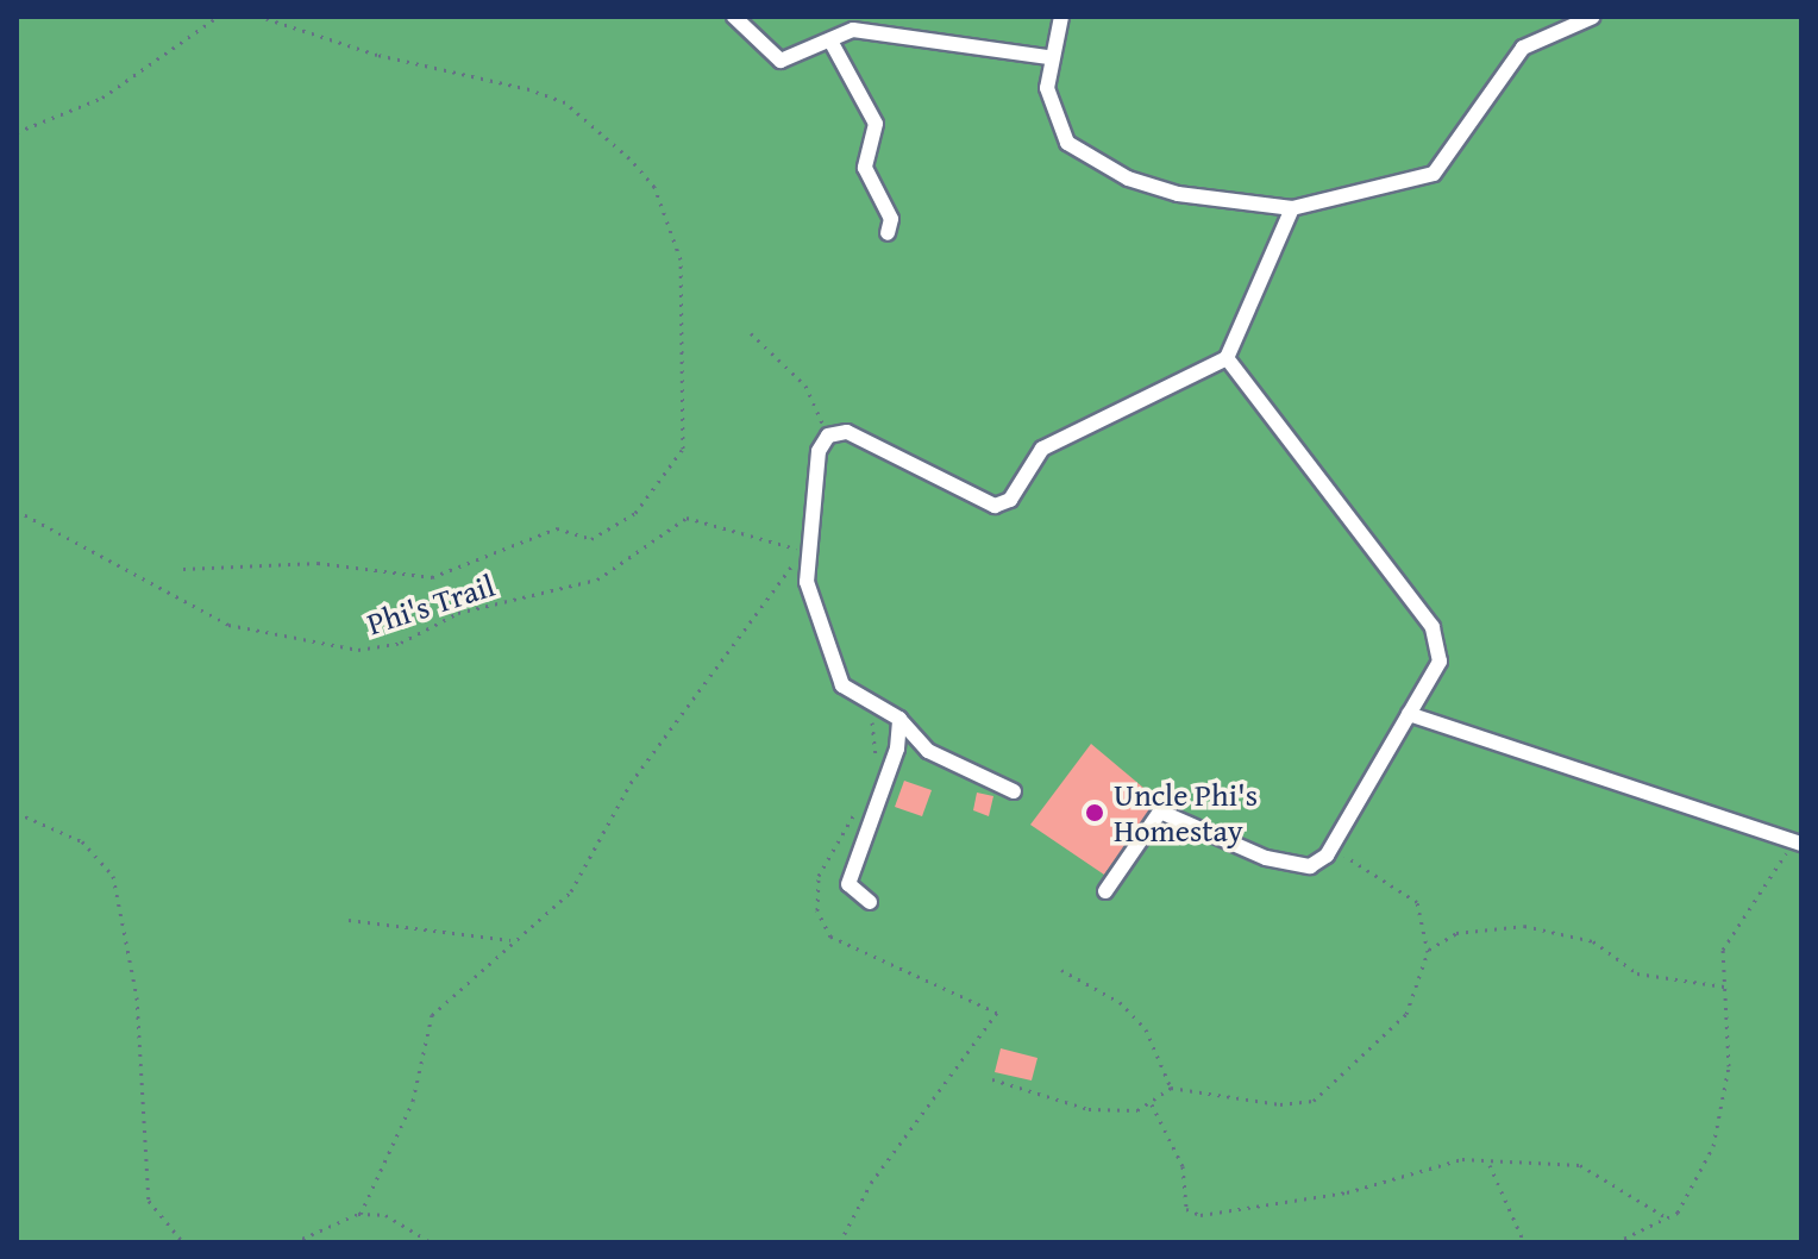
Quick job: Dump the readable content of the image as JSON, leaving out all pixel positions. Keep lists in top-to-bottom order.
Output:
{
  "streets": {
    "path": ["Phi's Trail"]
  },
  "places": ["Uncle Phi's Homestay"]
}
